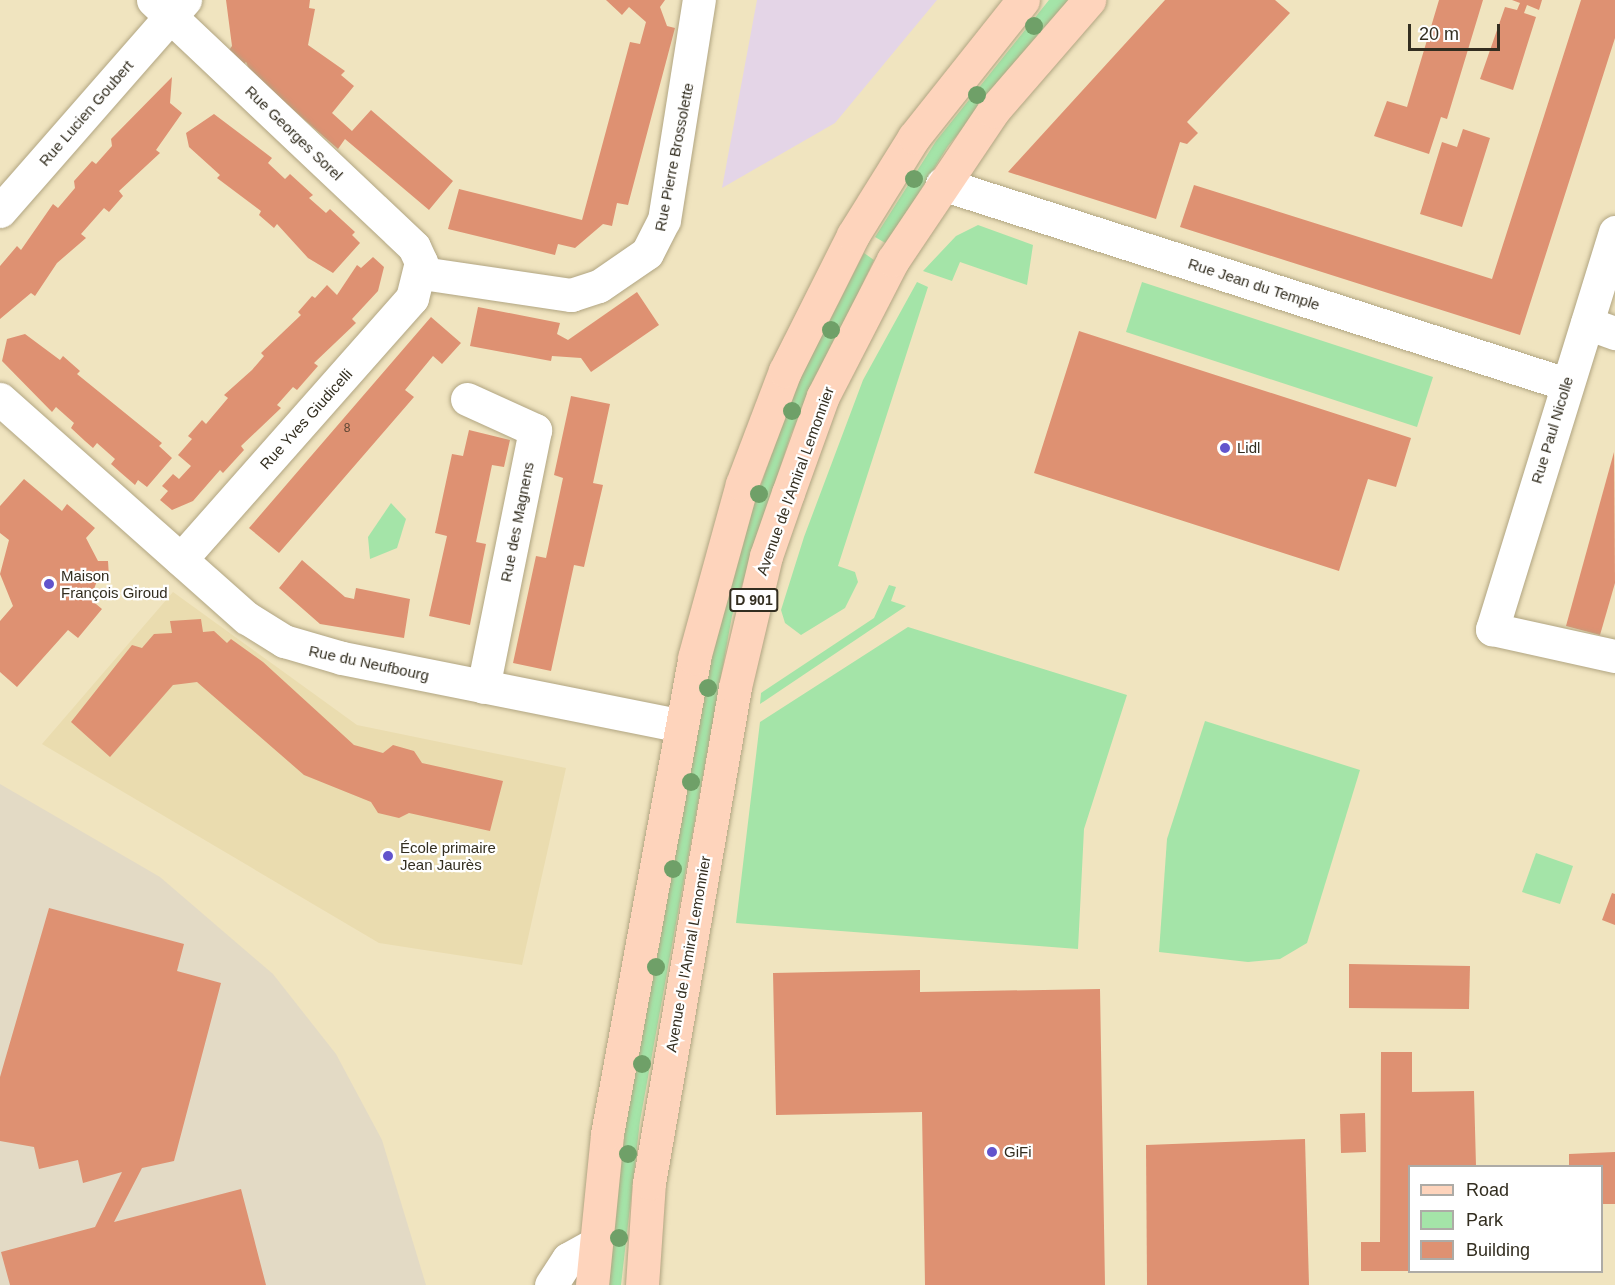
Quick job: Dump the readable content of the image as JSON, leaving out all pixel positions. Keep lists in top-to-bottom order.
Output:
{
  "streets": {
    "main road": ["Avenue de l'Amiral Lemonnier", "D 901"],
    "street": [
      "Rue Lucien Goubert",
      "Rue Georges Sorel",
      "Rue Pierre Brossolette",
      "Rue Jean du Temple",
      "Rue Yves Giudicelli",
      "Rue Paul Nicolle",
      "Rue des Magnens",
      "Rue du Neufbourg"
    ]
  },
  "crossings": [
    ["Rue Lucien Goubert", "Rue Georges Sorel"],
    ["Rue Georges Sorel", "Rue Pierre Brossolette"],
    ["Rue Georges Sorel", "Rue Yves Giudicelli"],
    ["Rue Pierre Brossolette", "Rue Yves Giudicelli"],
    ["Rue Jean du Temple", "Rue Paul Nicolle"],
    ["Rue Jean du Temple", "Avenue de l'Amiral Lemonnier"],
    ["Rue Yves Giudicelli", "Rue du Neufbourg"],
    ["Rue des Magnens", "Rue du Neufbourg"],
    ["D 901", "Rue du Neufbourg"]
  ],
  "places": [
    "Lidl",
    "Maison François Giroud",
    "École primaire Jean Jaurès",
    "GiFi"
  ],
  "house_numbers": ["8"],
  "legend": ["Road", "Park", "Building"],
  "scale_bar": "20 m"
}
